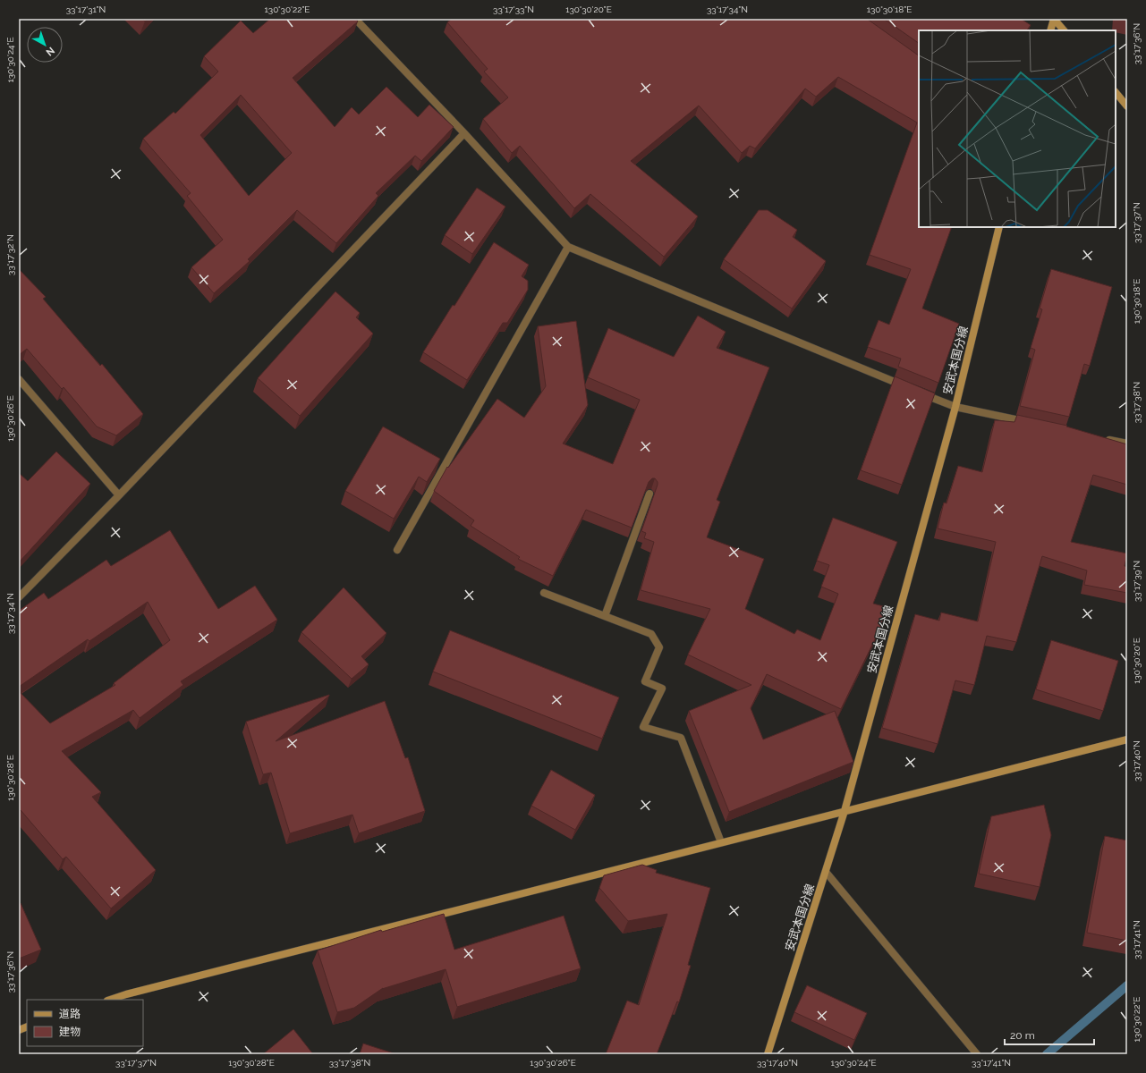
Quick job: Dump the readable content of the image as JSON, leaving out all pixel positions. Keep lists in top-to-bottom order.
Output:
{
  "streets": {
    "street": ["安武本国分線"]
  },
  "legend": ["道路", "建物"],
  "scale_bar": "20 m",
  "north": "bottom right",
  "coordinates": [
    "33°17'31\"N",
    "130°30'22\"E",
    "33°17'33\"N",
    "130°30'20\"E",
    "33°17'34\"N",
    "130°30'18\"E",
    "33°17'36\"N",
    "130°30'24\"E",
    "33°17'37\"N",
    "33°17'32\"N",
    "33°17'38\"N",
    "130°30'26\"E",
    "33°17'39\"N",
    "33°17'40\"N",
    "130°30'28\"E",
    "33°17'41\"N"
  ]
}
